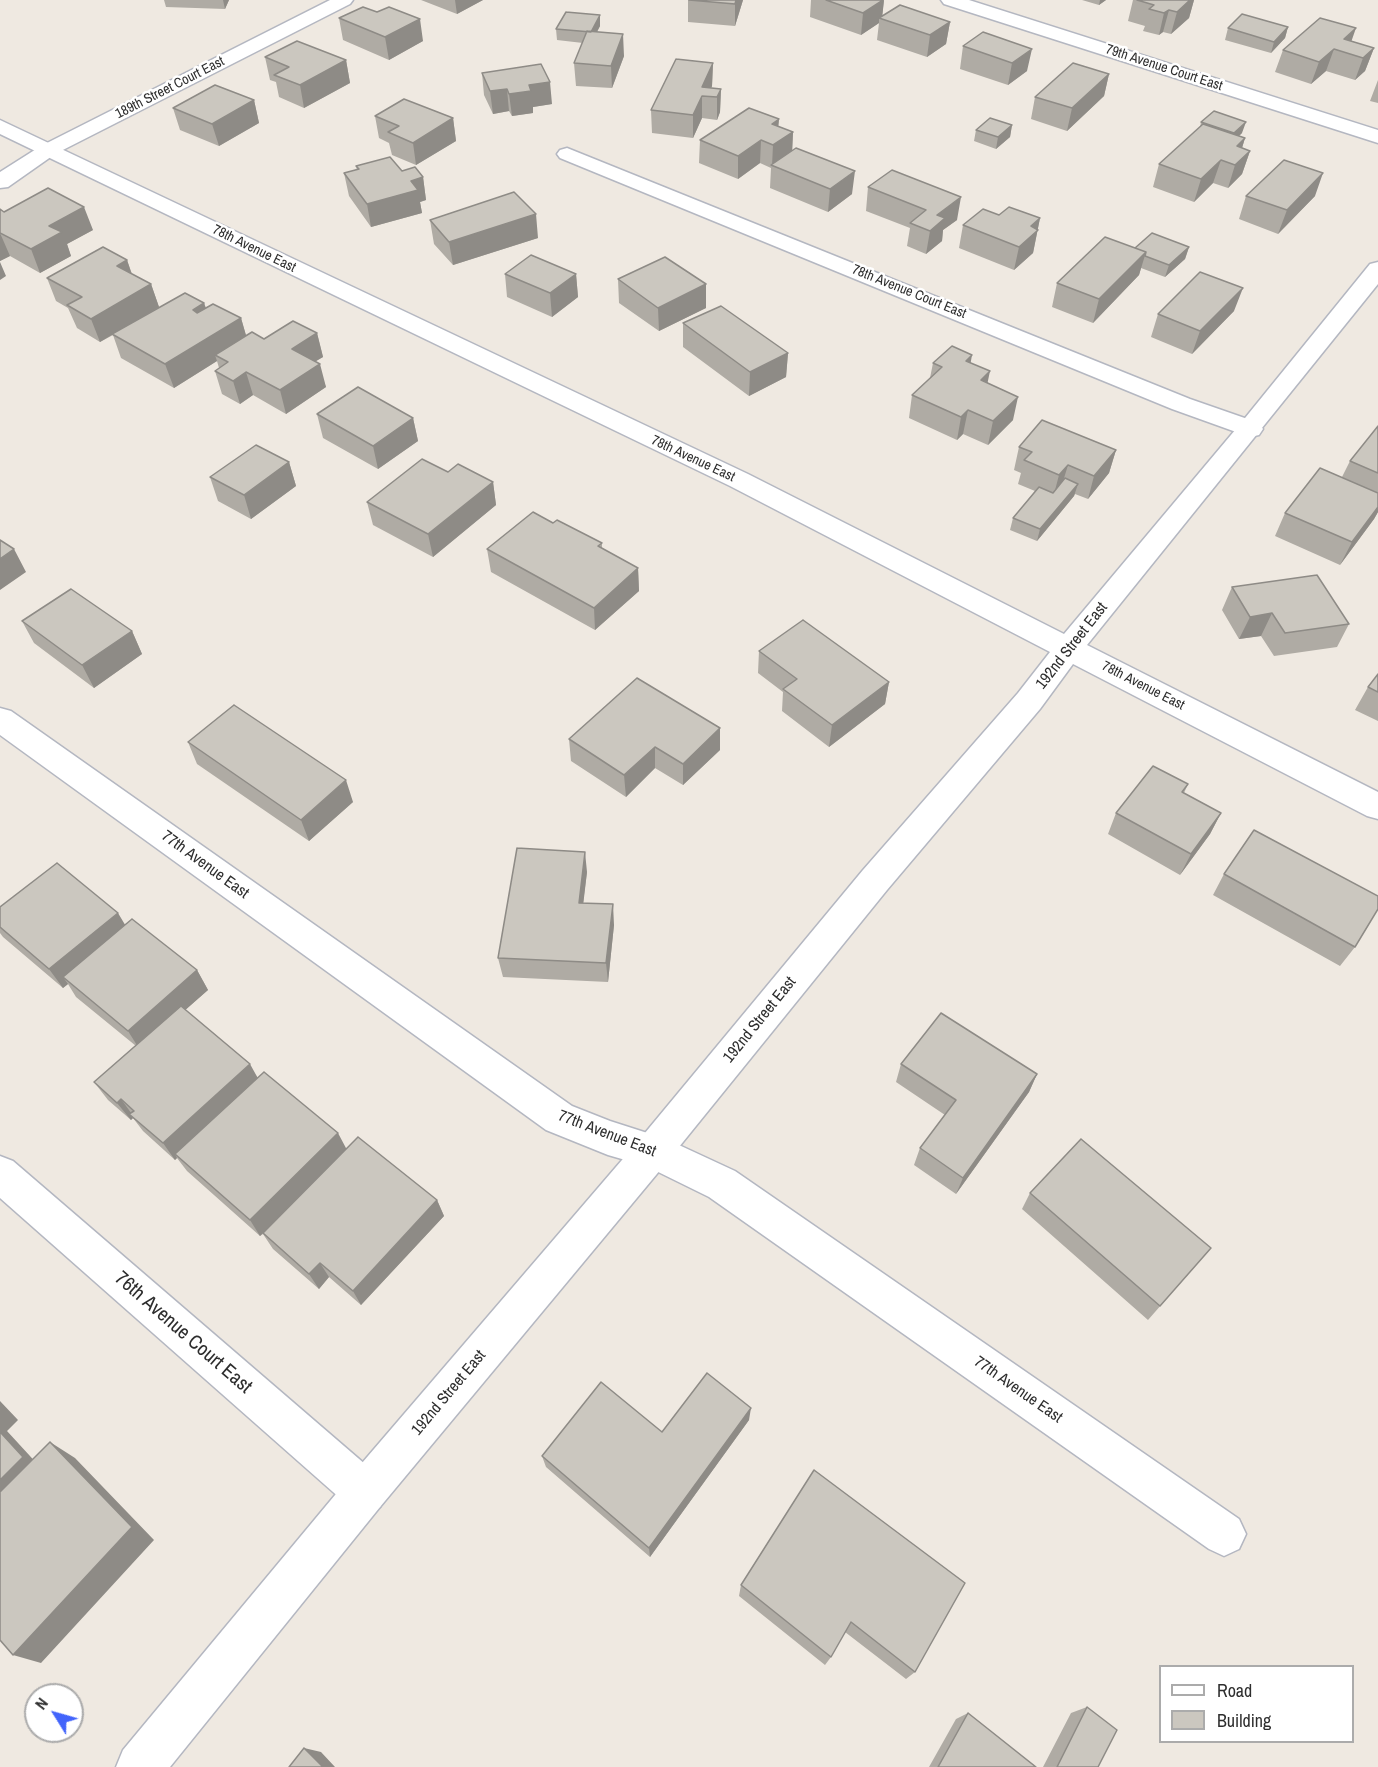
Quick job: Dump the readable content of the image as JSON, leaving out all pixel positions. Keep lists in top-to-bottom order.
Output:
{
  "streets": {
    "street": [
      "79th Avenue Court East",
      "189th Street Court East",
      "78th Avenue East",
      "78th Avenue Court East",
      "192nd Street East",
      "77th Avenue East",
      "76th Avenue Court East"
    ]
  },
  "crossings": [
    ["189th Street Court East", "78th Avenue East"],
    ["78th Avenue East", "192nd Street East"],
    ["78th Avenue Court East", "192nd Street East"],
    ["192nd Street East", "77th Avenue East"],
    ["192nd Street East", "76th Avenue Court East"]
  ],
  "legend": ["Road", "Building"],
  "north": "top left"
}
